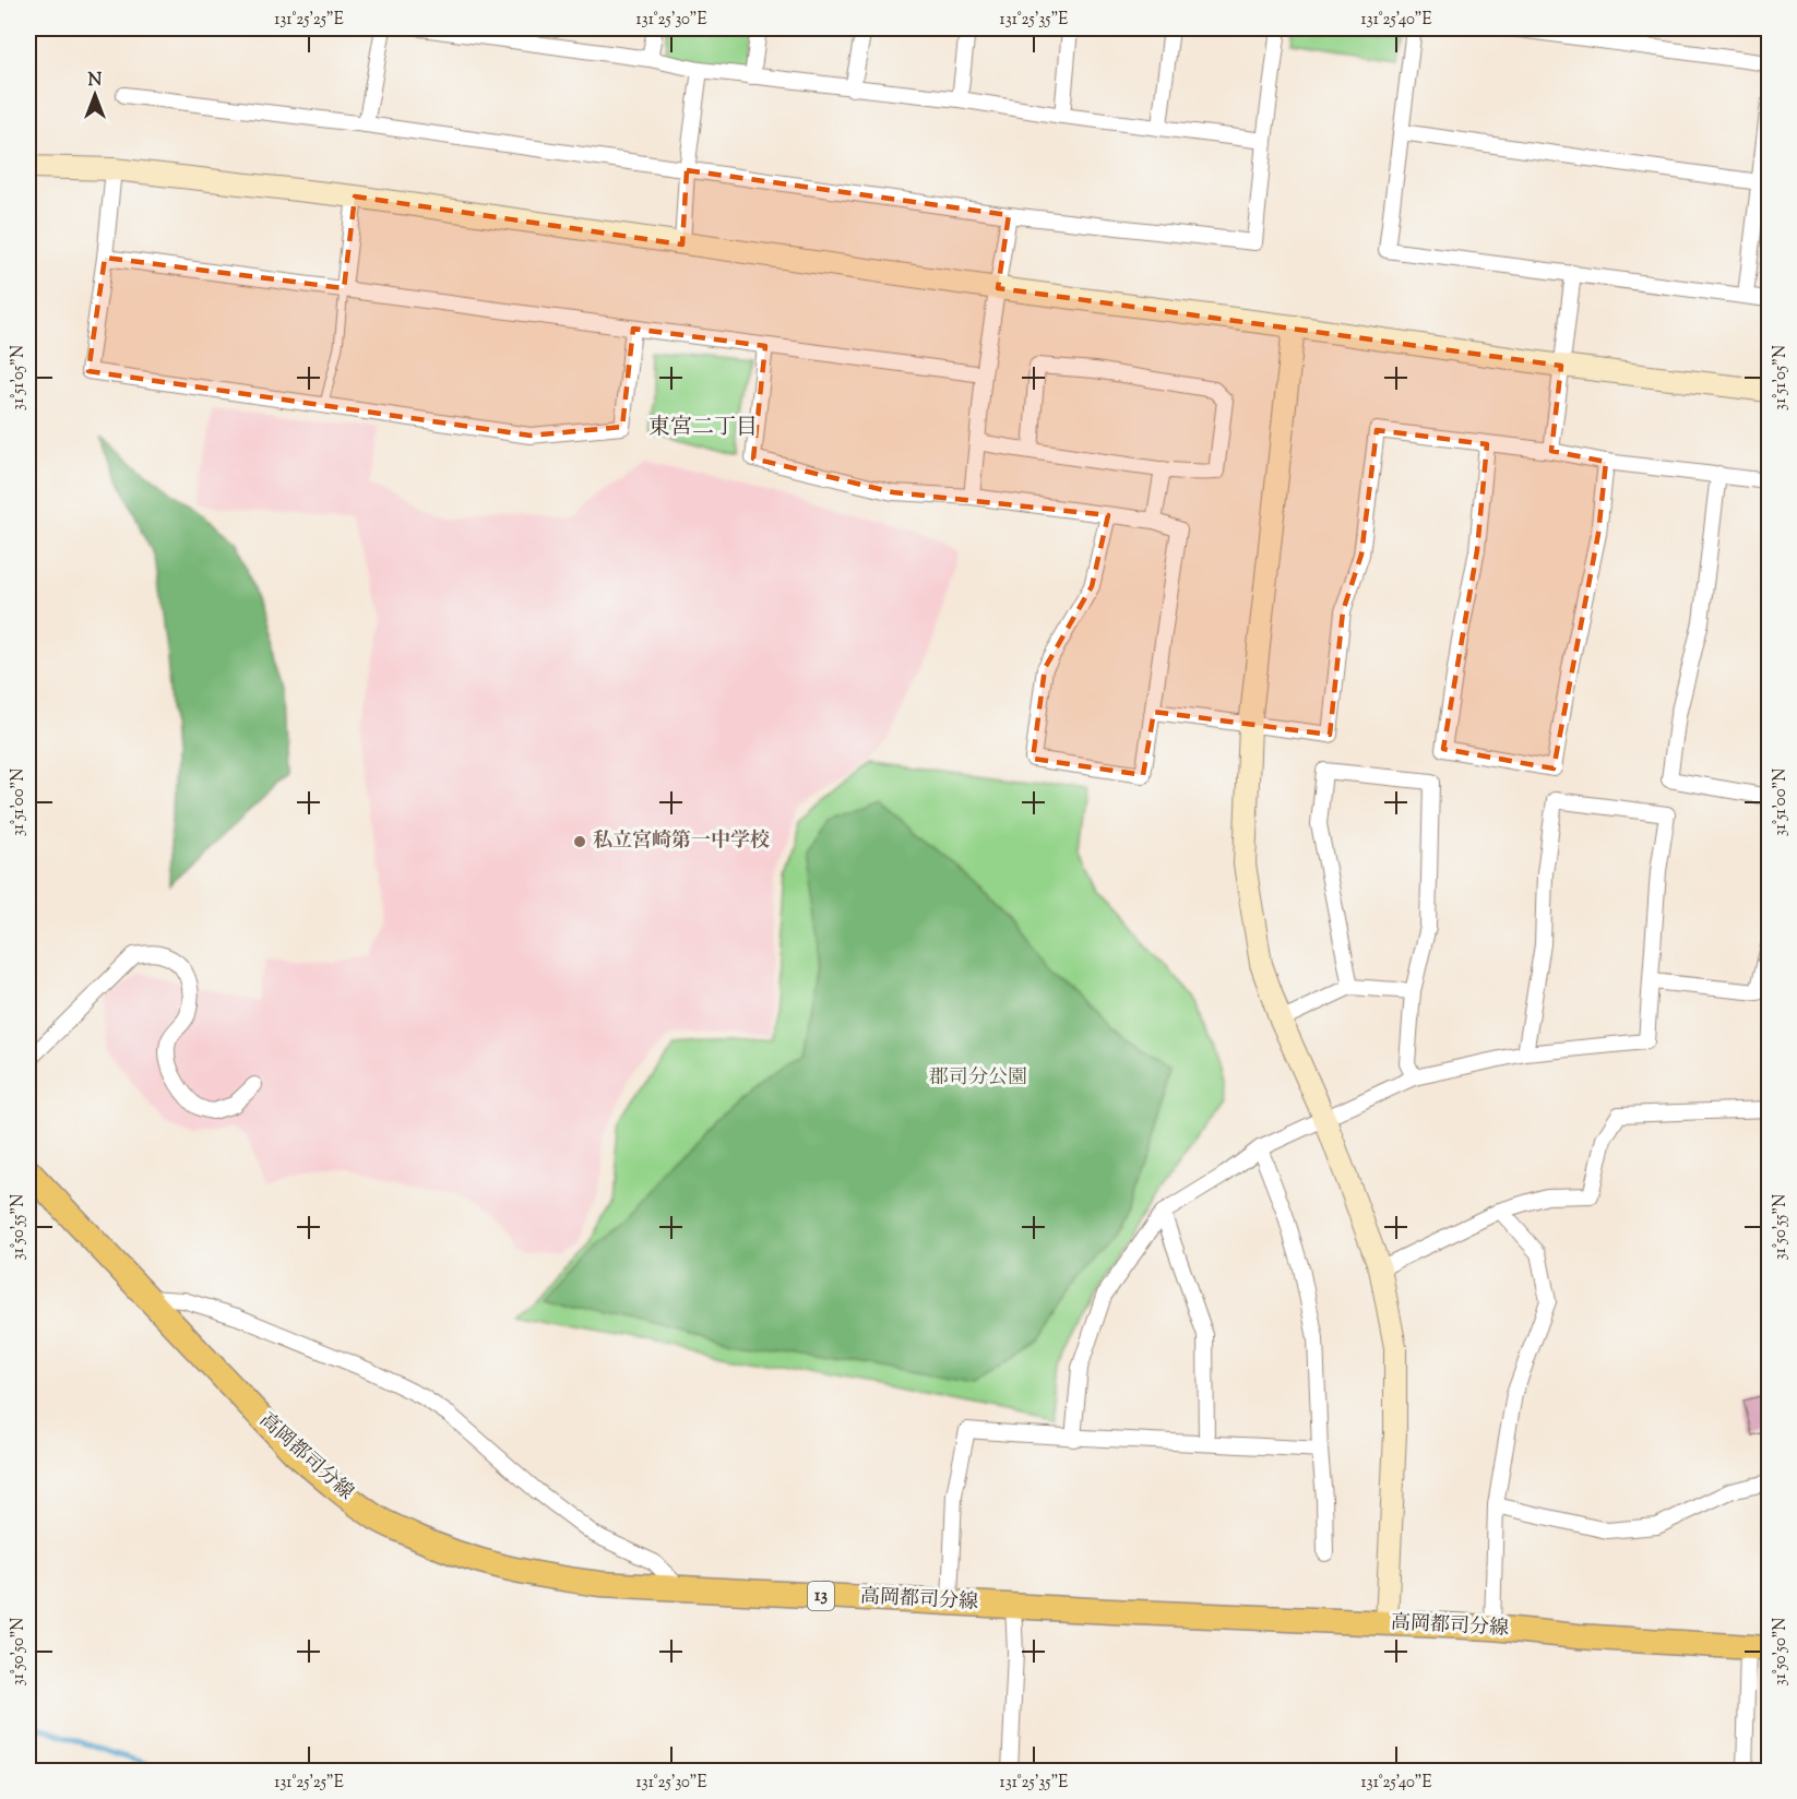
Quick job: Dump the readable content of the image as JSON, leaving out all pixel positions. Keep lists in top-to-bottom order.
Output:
{
  "streets": {
    "main road": ["高岡都司分線", "13"]
  },
  "districts": ["東宮二丁目"],
  "parks": ["郡司分公園"],
  "places": ["私立宮崎第一中学校"],
  "north": "top",
  "coordinates": [
    "131°25'25\"E",
    "131°25'30\"E",
    "131°25'35\"E",
    "131°25'40\"E",
    "31°51'05\"N",
    "31°51'00\"N",
    "31°50'55\"N",
    "31°50'50\"N"
  ]
}
